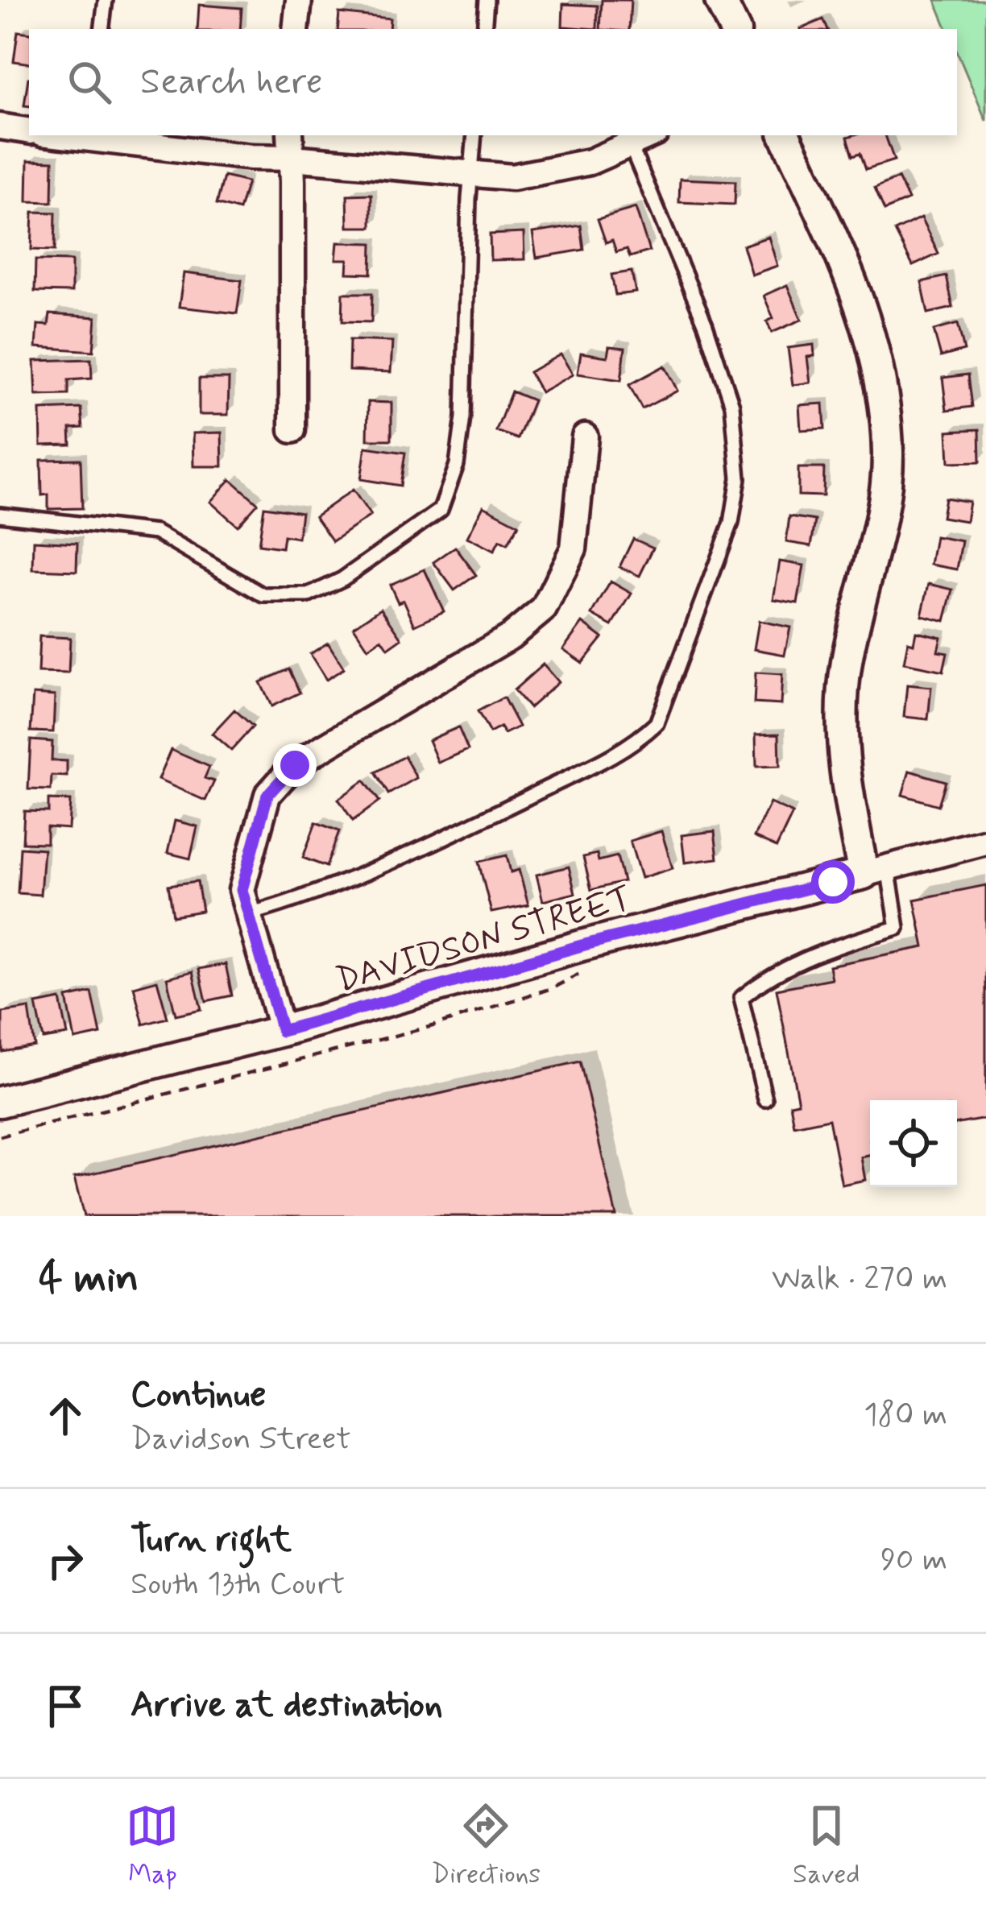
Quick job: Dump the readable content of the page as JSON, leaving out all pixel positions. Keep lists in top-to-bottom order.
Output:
{
  "streets": {
    "street": ["DAVIDSON STREET"]
  },
  "page": {
    "search": "Search here",
    "heading": ["4 min", "Walk · 270 m"],
    "list": [
      ["Continue", "Davidson Street", "180 m"],
      ["Turn right", "South 13th Court", "90 m"],
      "Arrive at destination"
    ],
    "nav": ["Map", "Directions", "Saved"]
  }
}
